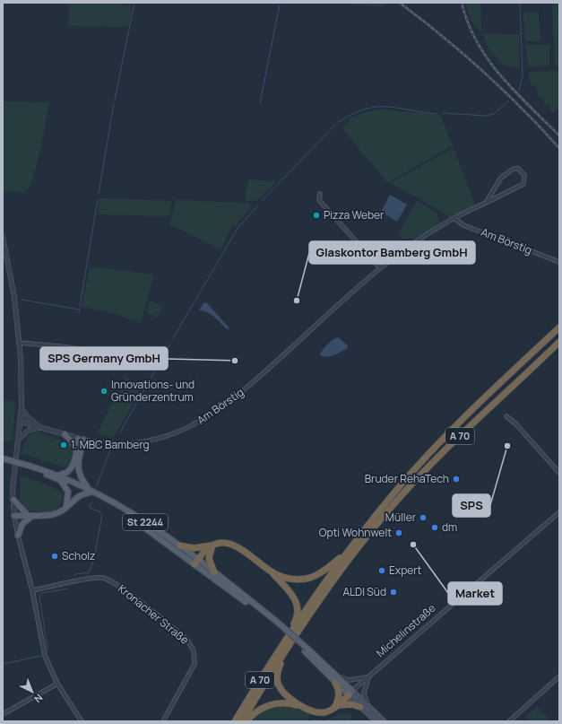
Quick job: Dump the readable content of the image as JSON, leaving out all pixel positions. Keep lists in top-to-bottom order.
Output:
{
  "streets": {
    "highway": ["A 70"],
    "main road": ["St 2244"],
    "street": ["Am Börstig", "Kronacher Straße", "Michelinstraße"]
  },
  "crossings": [
    ["St 2244", "Michelinstraße"]
  ],
  "places": [
    "Pizza Weber",
    "Glaskontor Bamberg GmbH",
    "SPS Germany GmbH",
    "Innovations- und Gründerzentrum",
    "1. MBC Bamberg",
    "SPS",
    "Bruder RehaTech",
    "Müller",
    "dm",
    "Opti Wohnwelt",
    "Market",
    "Scholz",
    "Expert",
    "ALDI Süd"
  ],
  "north": "bottom right"
}
